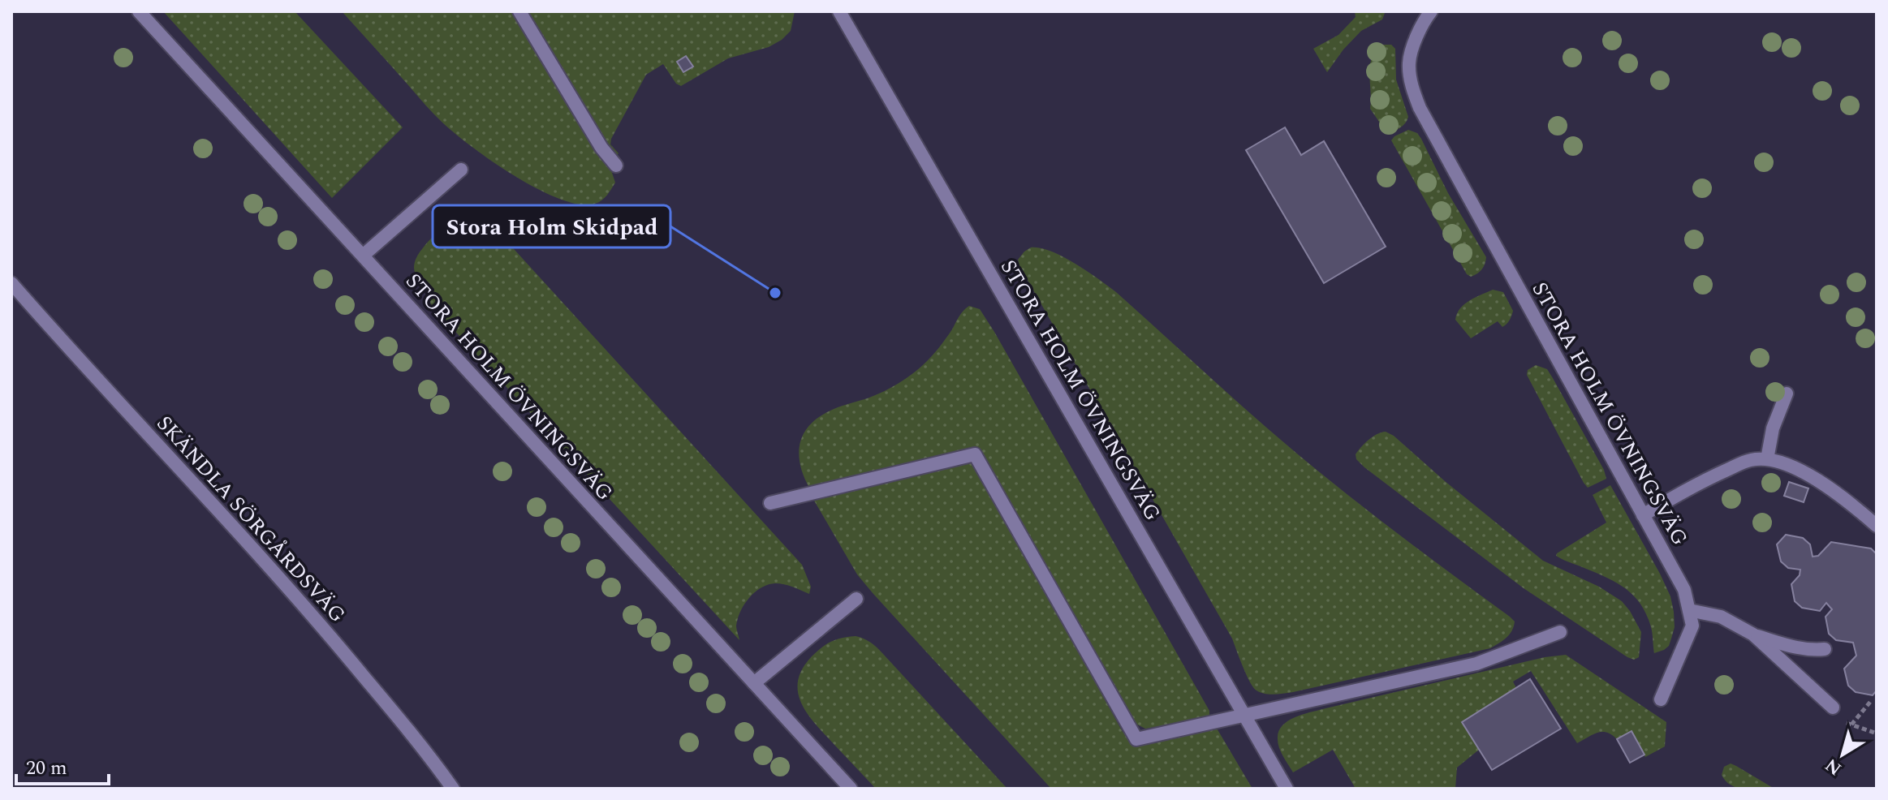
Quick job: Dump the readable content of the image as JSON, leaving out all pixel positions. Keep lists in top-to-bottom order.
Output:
{
  "streets": {
    "street": ["STORA HOLM ÖVNINGSVÄG", "SKÄNDLA SÖRGÅRDSVÄG"]
  },
  "places": ["Stora Holm Skidpad"],
  "scale_bar": "20 m",
  "north": "bottom left"
}
